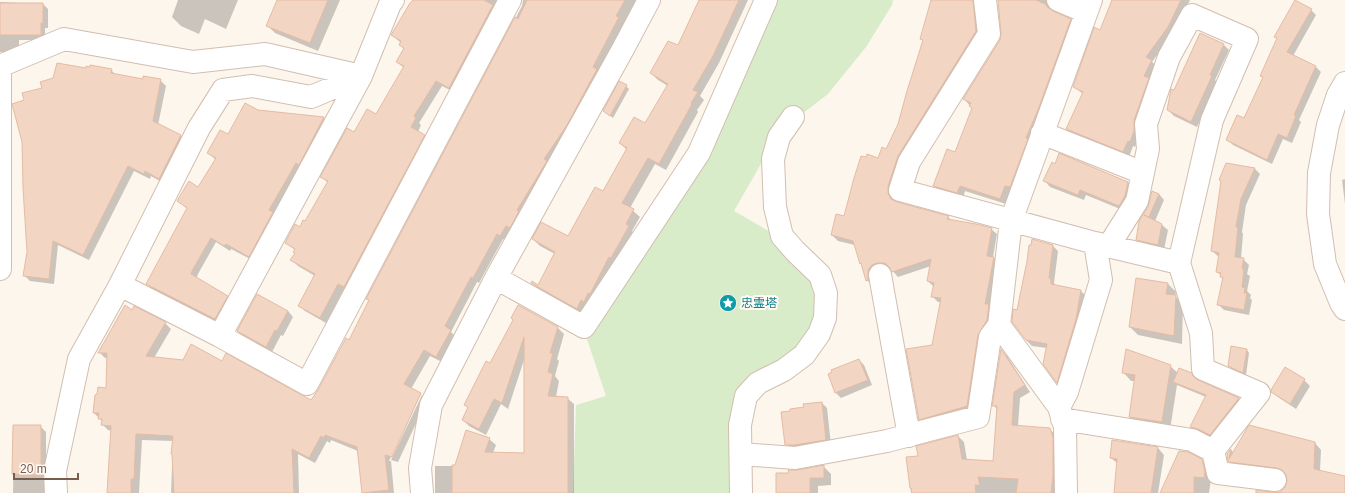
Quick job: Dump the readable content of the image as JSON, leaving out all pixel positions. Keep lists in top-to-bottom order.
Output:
{
  "places": {
    "place": ["忠霊塔"]
  },
  "scale_bar": "20 m"
}
